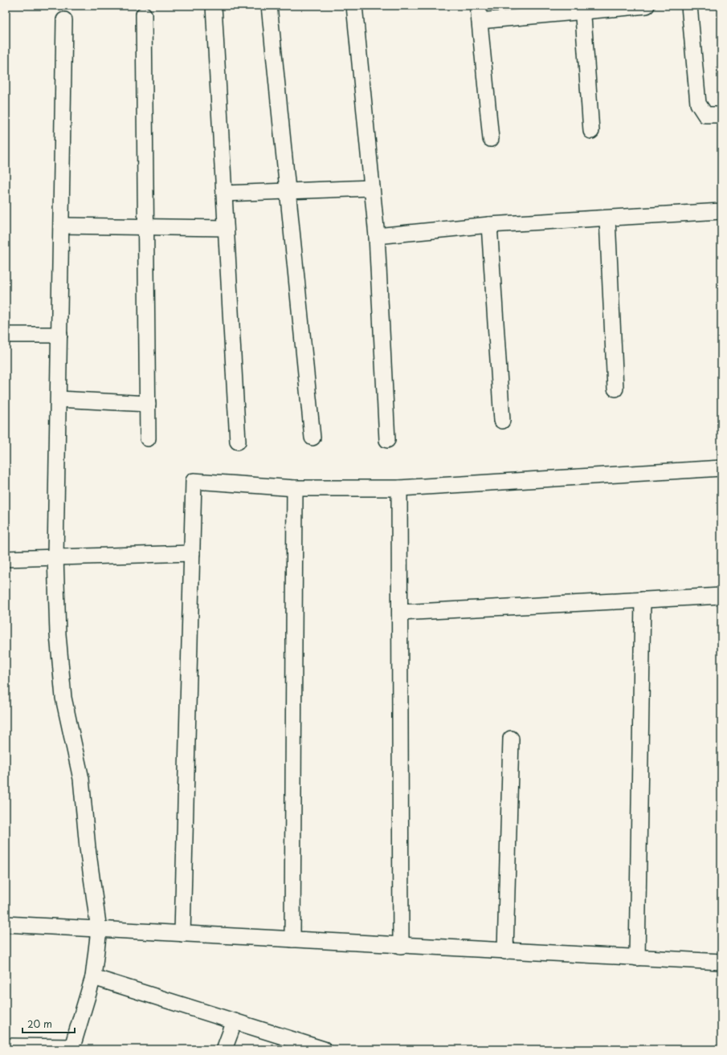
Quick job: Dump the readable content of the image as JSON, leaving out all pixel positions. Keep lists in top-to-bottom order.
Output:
{
  "scale_bar": "20 m"
}
